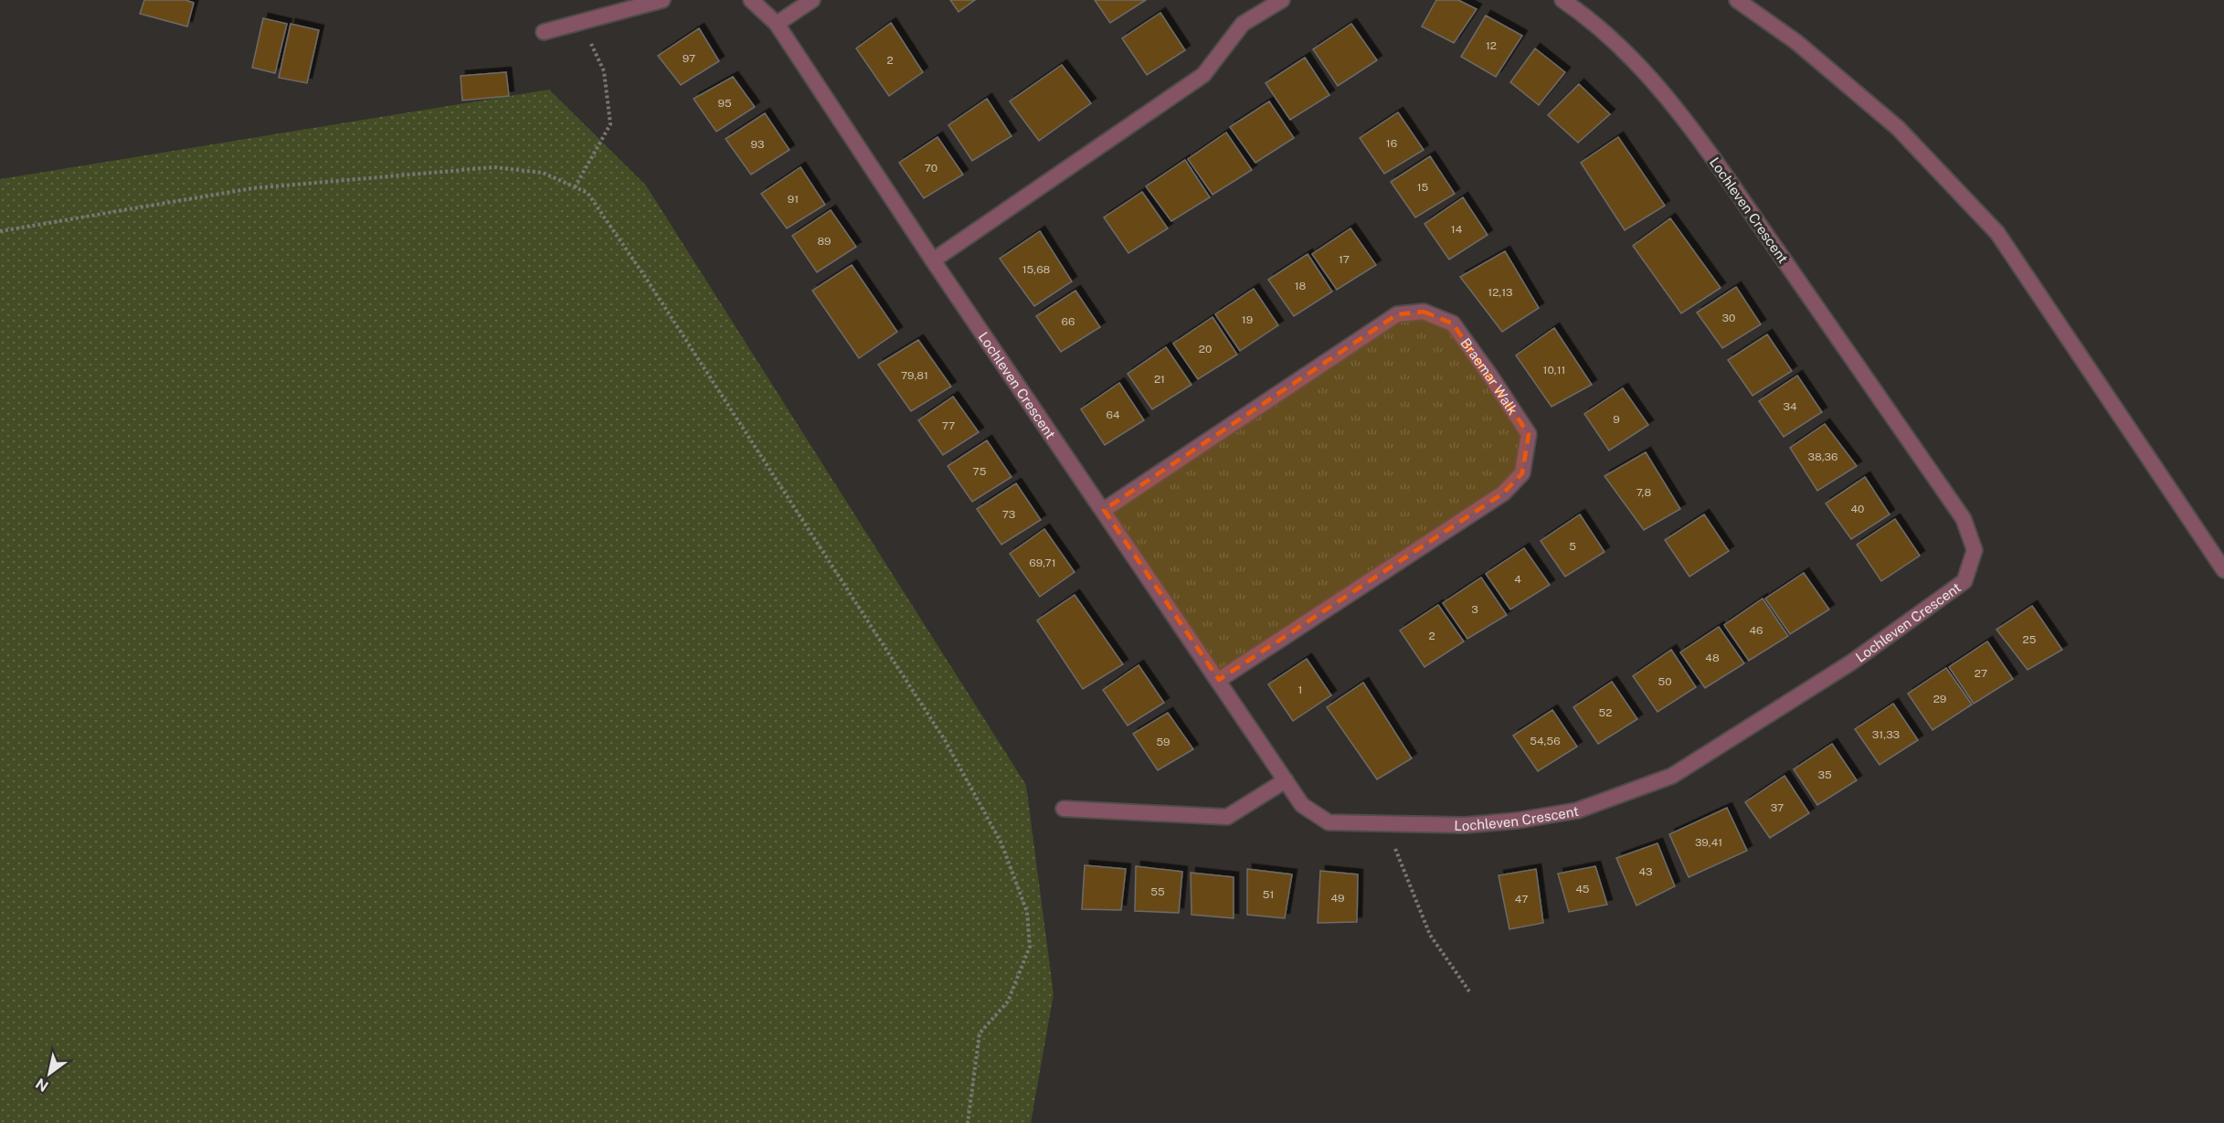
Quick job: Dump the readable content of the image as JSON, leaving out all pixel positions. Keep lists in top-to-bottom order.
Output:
{
  "streets": {
    "street": ["Lochleven Crescent", "Braemar Walk"]
  },
  "crossings": [
    ["Lochleven Crescent", "Braemar Walk"]
  ],
  "house_numbers": [
    "12",
    "97",
    "2",
    "95",
    "16",
    "93",
    "70",
    "15",
    "91",
    "14",
    "89",
    "17",
    "15,68",
    "18",
    "12,13",
    "30",
    "19",
    "66",
    "20",
    "10,11",
    "79,81",
    "21",
    "34",
    "64",
    "9",
    "77",
    "38,36",
    "75",
    "7,8",
    "40",
    "73",
    "5",
    "69,71",
    "4",
    "3",
    "46",
    "2",
    "25",
    "48",
    "27",
    "50",
    "1",
    "29",
    "52",
    "31,33",
    "54,56",
    "59",
    "35",
    "37",
    "39,41",
    "43",
    "45",
    "55",
    "51",
    "49",
    "47"
  ],
  "north": "bottom left"
}
